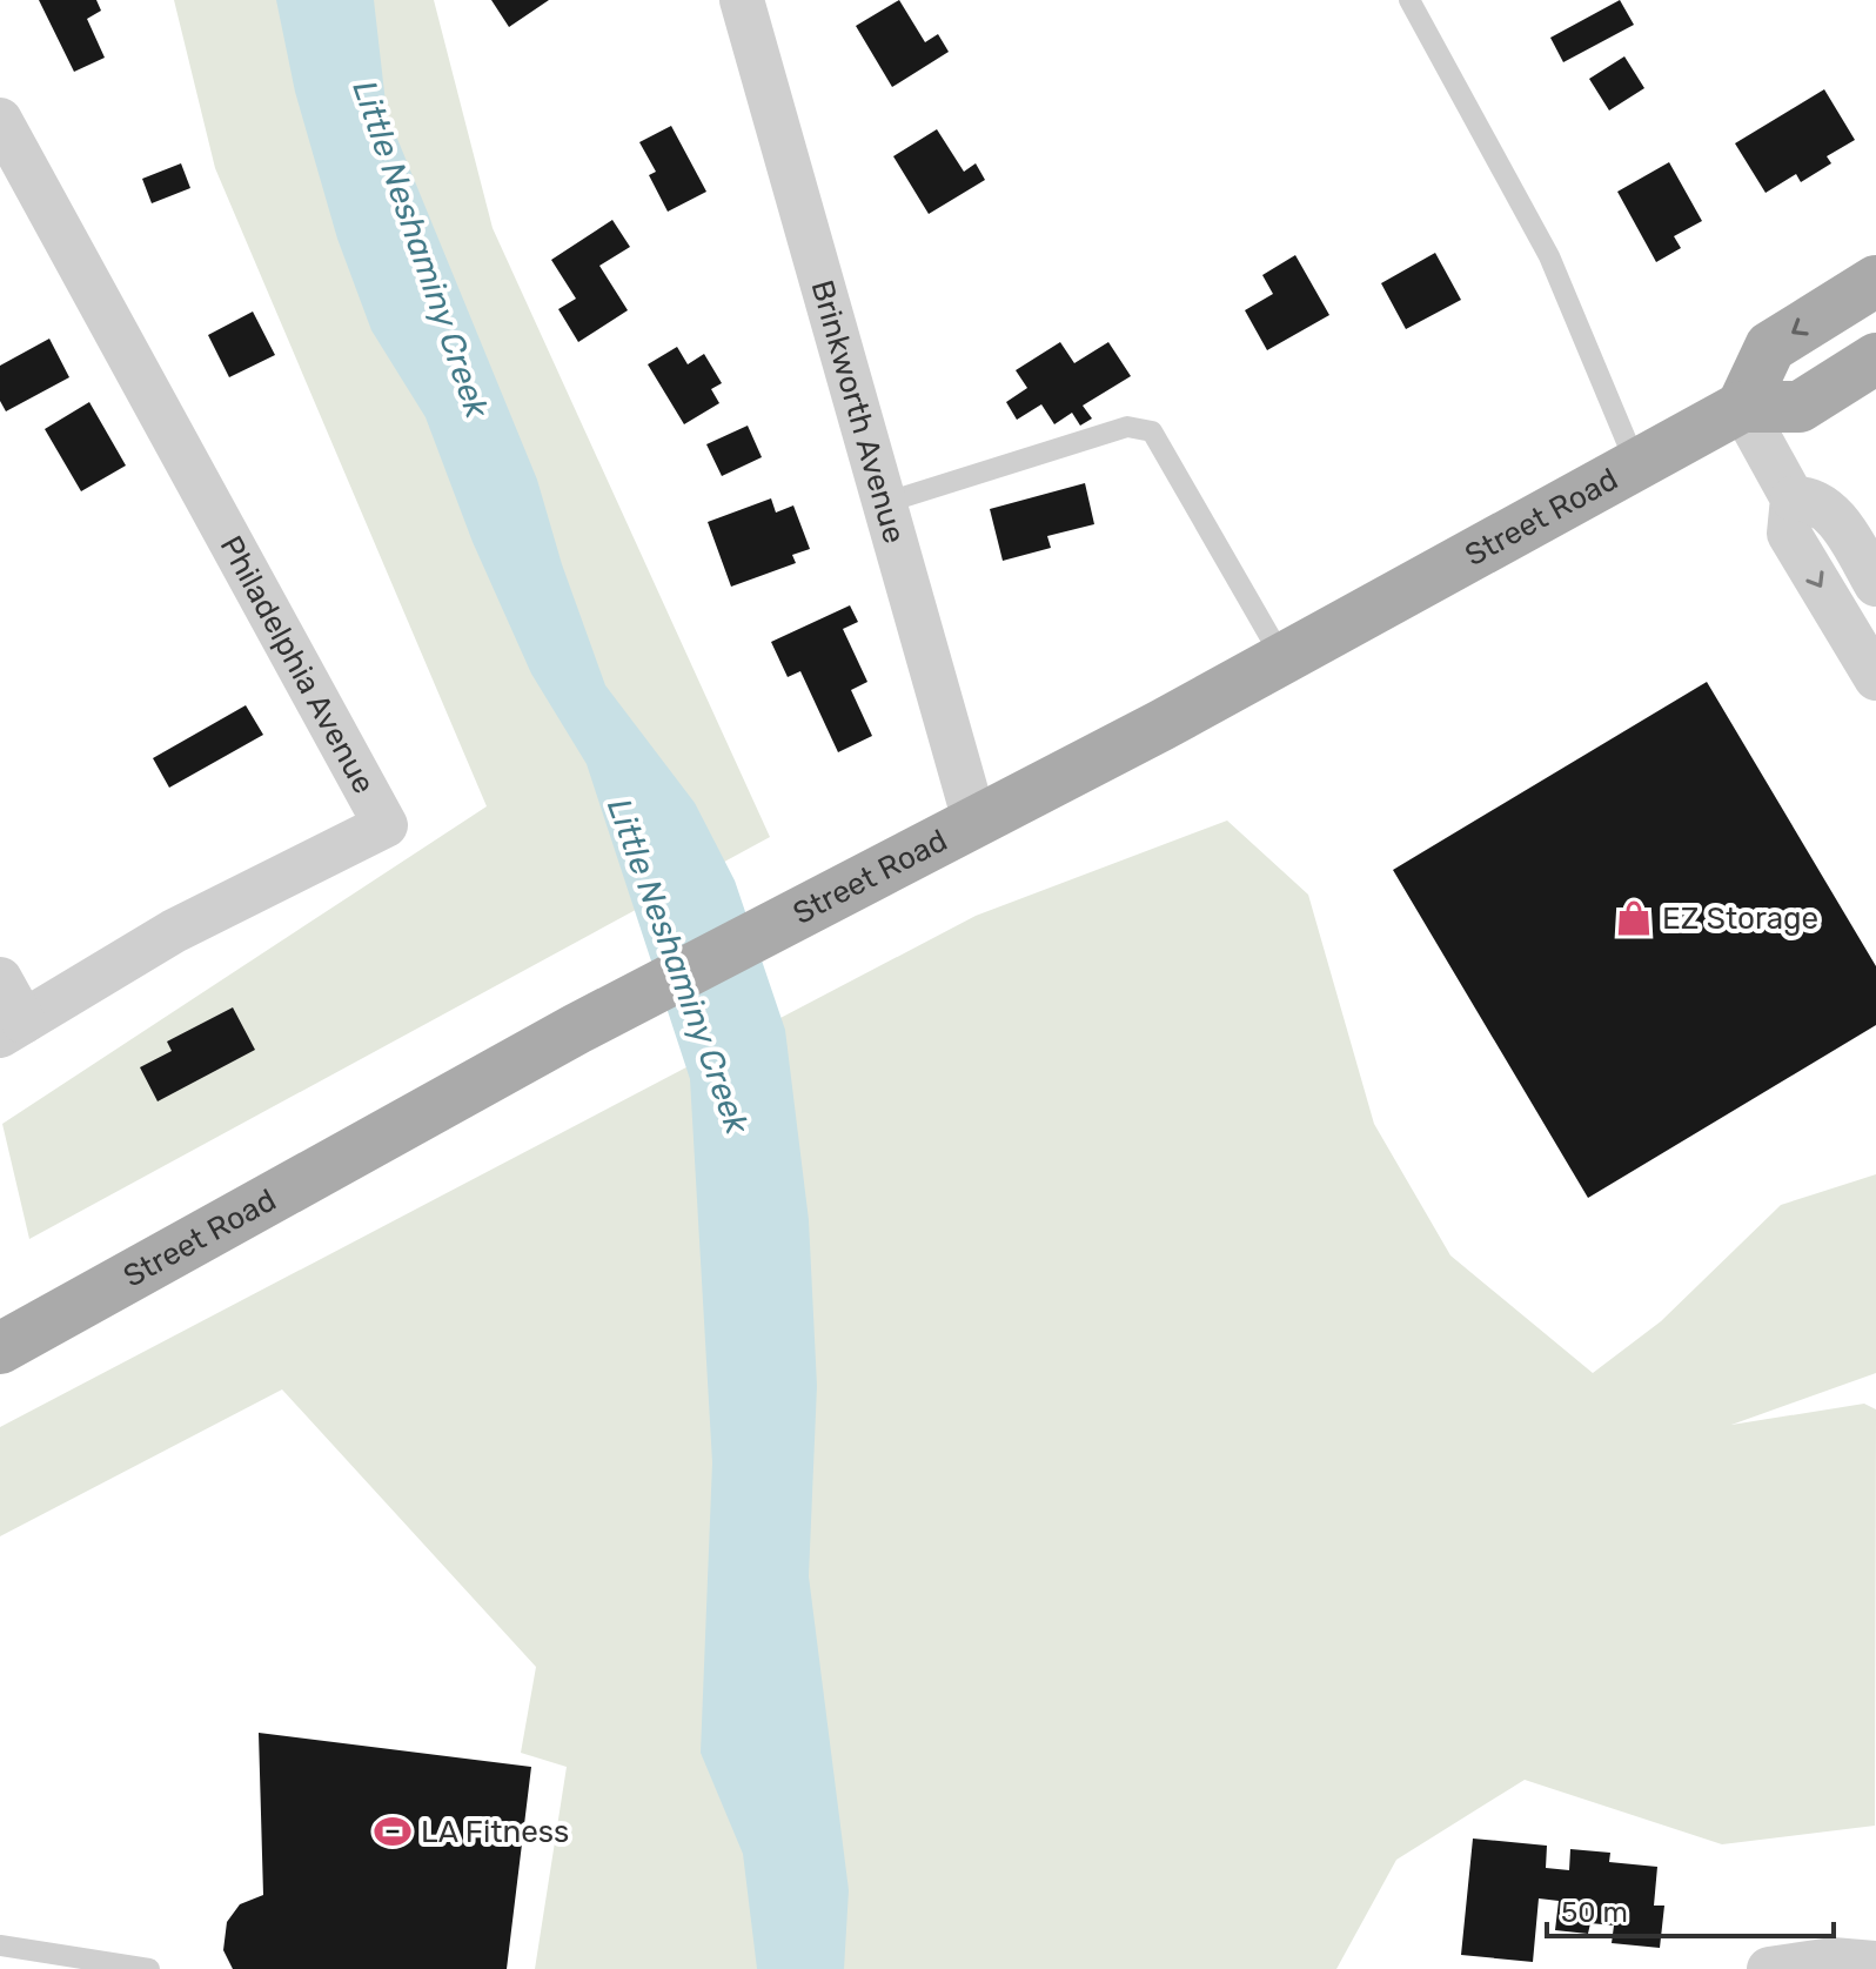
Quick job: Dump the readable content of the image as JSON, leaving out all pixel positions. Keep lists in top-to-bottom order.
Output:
{
  "streets": {
    "main road": ["Street Road"],
    "street": ["Brinkworth Avenue", "Philadelphia Avenue"]
  },
  "crossings": [
    ["Brinkworth Avenue", "Street Road"]
  ],
  "water": ["Little Neshaminy Creek"],
  "places": {
    "shop": ["EZ Storage"],
    "sports": ["LA Fitness"]
  },
  "scale_bar": "50 m"
}
